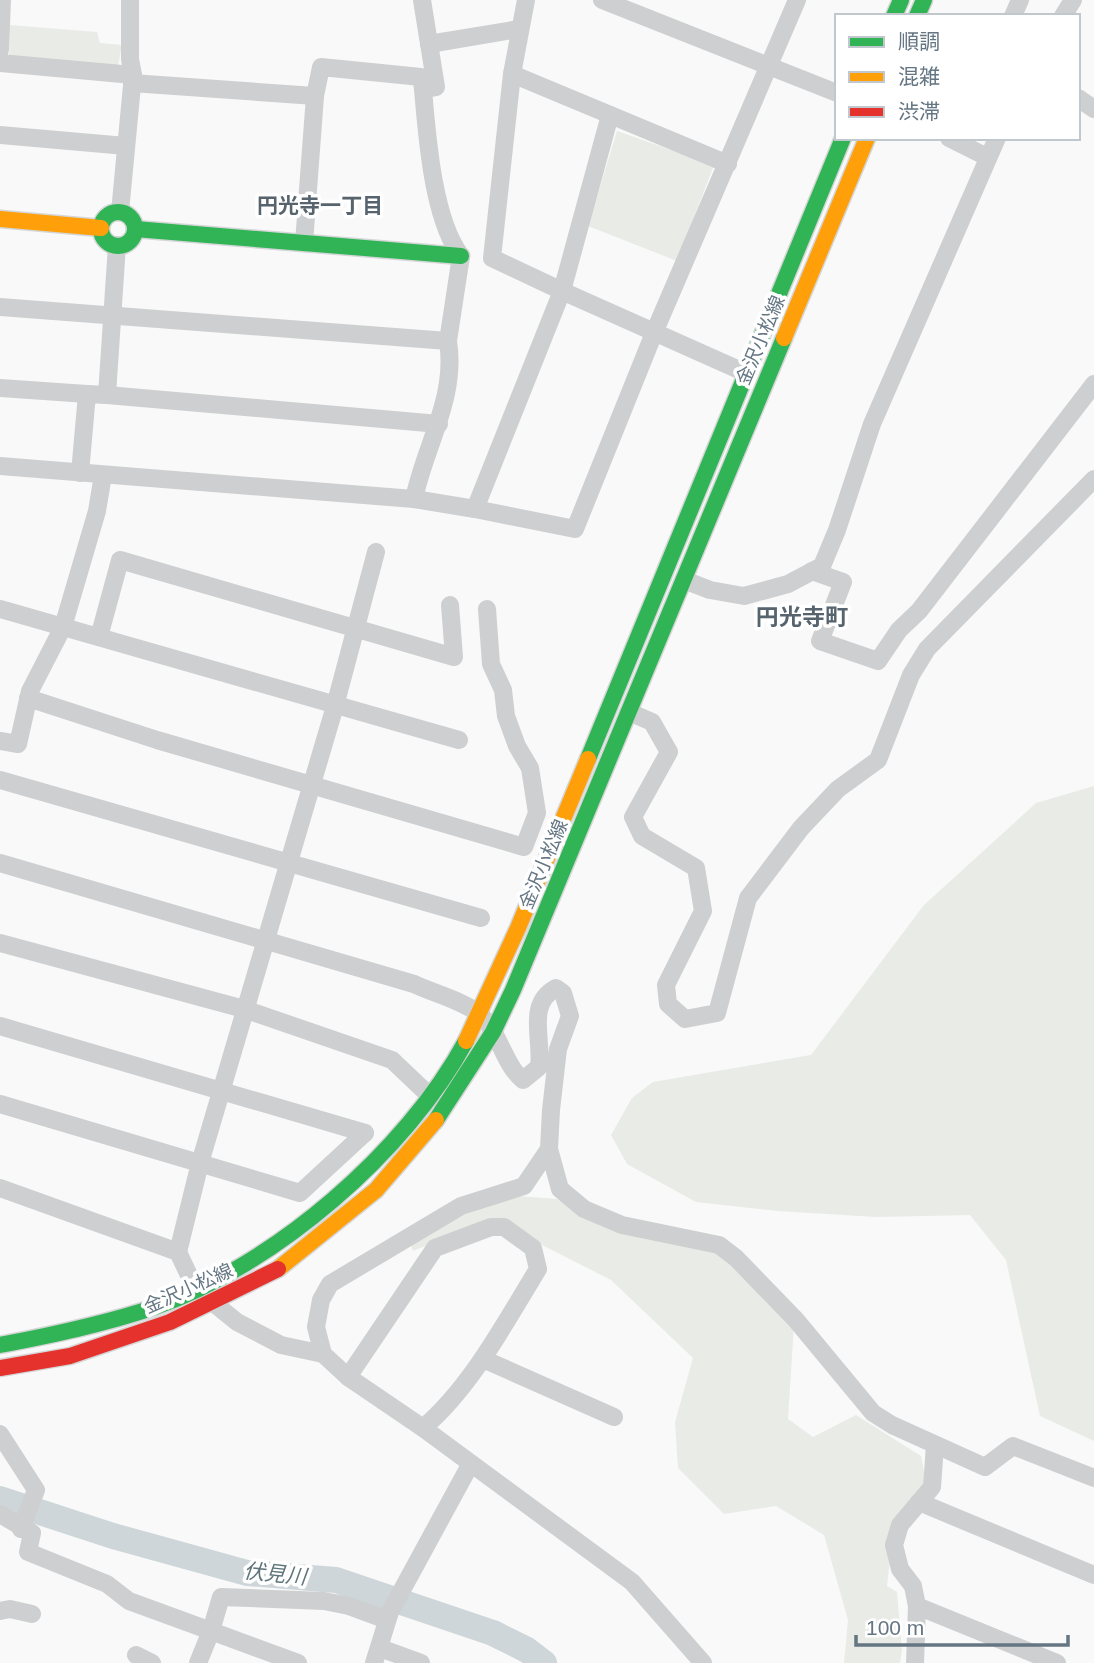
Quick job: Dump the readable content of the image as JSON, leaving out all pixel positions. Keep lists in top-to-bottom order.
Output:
{
  "streets": {
    "main road": ["金沢小松線"]
  },
  "districts": ["円光寺一丁目", "円光寺町"],
  "water": ["伏見川"],
  "legend": ["順調", "混雑", "渋滞"],
  "scale_bar": "100 m"
}
